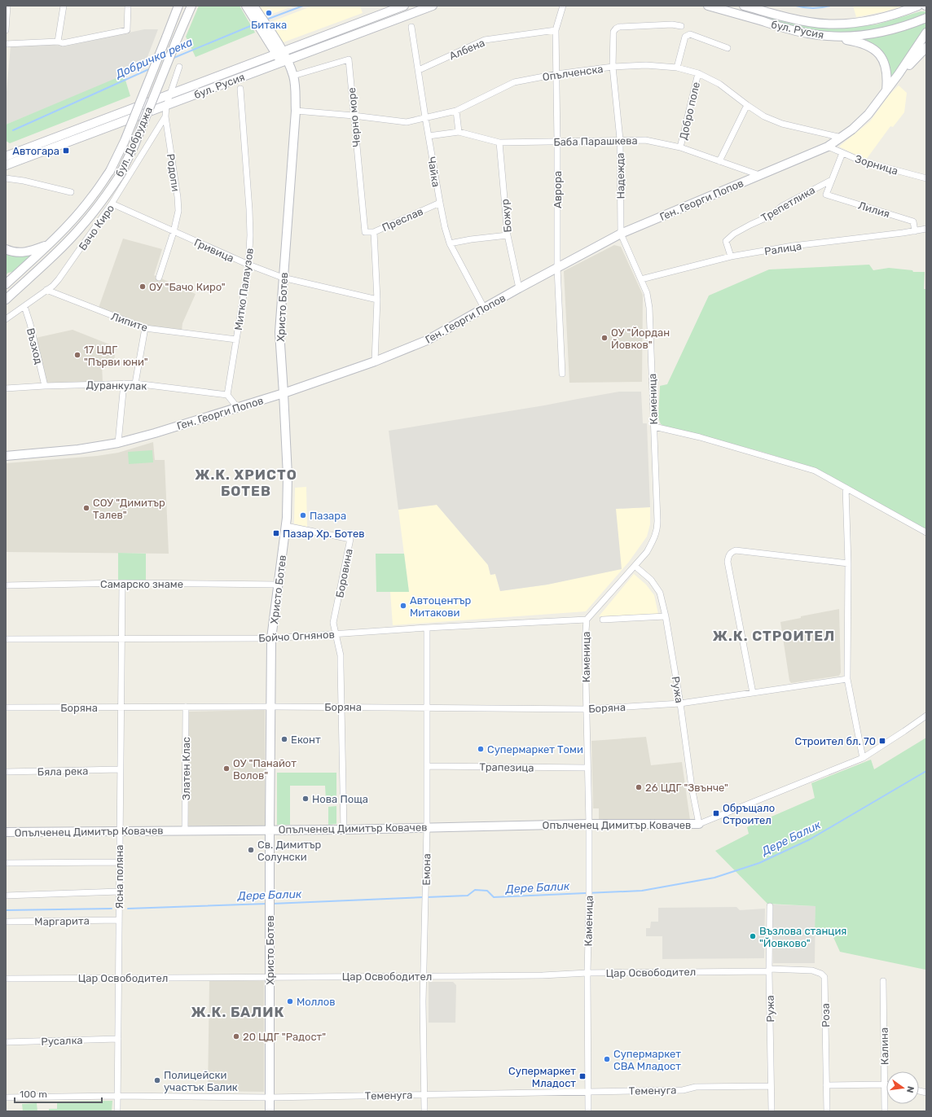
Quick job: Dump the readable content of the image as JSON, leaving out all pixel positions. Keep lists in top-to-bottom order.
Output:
{
  "streets": {
    "street": [
      "бул. Русия",
      "Албена",
      "Опълченска",
      "Добро поле",
      "Черно море",
      "Баба Парашкева",
      "бул. Добруджа",
      "Зорница",
      "Чайка",
      "Родопи",
      "Надежда",
      "Аврора",
      "Ген. Георги Попов",
      "Трепетлика",
      "Лилия",
      "Божур",
      "Преслав",
      "Бачо Киро",
      "Ралица",
      "Гривица",
      "Митко Палаузов",
      "Христо Ботев",
      "Липите",
      "Възход",
      "Дуранкулак",
      "Каменица",
      "Боровина",
      "Самарско знаме",
      "Бойчо Огнянов",
      "Ружа",
      "Боряна",
      "Трапезица",
      "Златен Клас",
      "Бяла река",
      "Опълченец Димитър Ковачев",
      "Емона",
      "Ясна поляна",
      "Маргарита",
      "Цар Освободител",
      "Роза",
      "Русалка",
      "Калина",
      "Теменуга"
    ]
  },
  "crossings": [
    ["бул. Русия", "Родопи"],
    ["бул. Русия", "Христо Ботев"],
    ["Албена", "Чайка"],
    ["Албена", "Аврора"],
    ["Опълченска", "Добро поле"],
    ["Опълченска", "Черно море"],
    ["Опълченска", "Чайка"],
    ["Опълченска", "Надежда"],
    ["Опълченска", "Аврора"],
    ["Опълченска", "Ген. Георги Попов"],
    ["Опълченска", "Христо Ботев"],
    ["Добро поле", "Баба Парашкева"],
    ["Черно море", "Преслав"],
    ["Черно море", "Христо Ботев"],
    ["Баба Парашкева", "Чайка"],
    ["Баба Парашкева", "Надежда"],
    ["Баба Парашкева", "Аврора"],
    ["Баба Парашкева", "Ген. Георги Попов"],
    ["Баба Парашкева", "Божур"],
    ["Зорница", "Ген. Георги Попов"],
    ["Зорница", "Трепетлика"],
    ["Чайка", "Ген. Георги Попов"],
    ["Чайка", "Преслав"],
    ["Родопи", "Бачо Киро"],
    ["Родопи", "Гривица"],
    ["Надежда", "Ген. Георги Попов"],
    ["Надежда", "Каменица"],
    ["Аврора", "Ген. Георги Попов"],
    ["Ген. Георги Попов", "Божур"],
    ["Ген. Георги Попов", "Христо Ботев"],
    ["Ген. Георги Попов", "Каменица"],
    ["Трепетлика", "Лилия"],
    ["Трепетлика", "Ралица"],
    ["Лилия", "Ралица"],
    ["Бачо Киро", "Гривица"],
    ["Бачо Киро", "Липите"],
    ["Бачо Киро", "Възход"],
    ["Ралица", "Каменица"],
    ["Гривица", "Митко Палаузов"],
    ["Гривица", "Христо Ботев"],
    ["Митко Палаузов", "Липите"],
    ["Митко Палаузов", "Дуранкулак"],
    ["Христо Ботев", "Боровина"],
    ["Христо Ботев", "Самарско знаме"],
    ["Христо Ботев", "Бойчо Огнянов"],
    ["Христо Ботев", "Боряна"],
    ["Христо Ботев", "Опълченец Димитър Ковачев"],
    ["Христо Ботев", "Цар Освободител"],
    ["Христо Ботев", "Теменуга"],
    ["Възход", "Дуранкулак"],
    ["Каменица", "Бойчо Огнянов"],
    ["Каменица", "Ружа"],
    ["Каменица", "Боряна"],
    ["Каменица", "Трапезица"],
    ["Каменица", "Опълченец Димитър Ковачев"],
    ["Каменица", "Цар Освободител"],
    ["Каменица", "Теменуга"],
    ["Боровина", "Бойчо Огнянов"],
    ["Самарско знаме", "Ясна поляна"],
    ["Бойчо Огнянов", "Емона"],
    ["Бойчо Огнянов", "Ясна поляна"],
    ["Ружа", "Боряна"],
    ["Ружа", "Опълченец Димитър Ковачев"],
    ["Ружа", "Цар Освободител"],
    ["Ружа", "Роза"],
    ["Ружа", "Теменуга"],
    ["Боряна", "Златен Клас"],
    ["Боряна", "Емона"],
    ["Боряна", "Ясна поляна"],
    ["Трапезица", "Емона"],
    ["Златен Клас", "Опълченец Димитър Ковачев"],
    ["Бяла река", "Ясна поляна"],
    ["Опълченец Димитър Ковачев", "Емона"],
    ["Опълченец Димитър Ковачев", "Ясна поляна"],
    ["Емона", "Цар Освободител"],
    ["Емона", "Теменуга"],
    ["Ясна поляна", "Маргарита"],
    ["Ясна поляна", "Цар Освободител"],
    ["Ясна поляна", "Русалка"],
    ["Ясна поляна", "Теменуга"],
    ["Цар Освободител", "Роза"]
  ],
  "districts": ["Ж.К. ХРИСТО БОТЕВ", "Ж.К. СТРОИТЕЛ", "Ж.К. БАЛИК"],
  "water": ["Добричка река", "Дере Балик"],
  "places": {
    "other": [
      "Битака",
      "ОУ \"Бачо Киро\"",
      "ОУ \"Йордан Йовков\"",
      "17 ЦДГ \"Първи юни\"",
      "СОУ \"Димитър Талев\"",
      "Пазара",
      "Автоцентър Митакови",
      "Еконт",
      "Супермаркет Томи",
      "ОУ \"Панайот Волов\"",
      "26 ЦДГ \"Звънче\"",
      "Нова Поща",
      "Св. Димитър Солунски",
      "Възлова станция \"Йовково\"",
      "Моллов",
      "20 ЦДГ \"Радост\"",
      "Супермаркет CBA Младост",
      "Полицейски участък Балик"
    ],
    "transit": [
      "Aвтогара",
      "Пазар Хр. Ботев",
      "Строител бл. 70",
      "Обръщало Строител",
      "Супермаркет Младост"
    ]
  },
  "scale_bar": "100 m",
  "north": "right"
}
